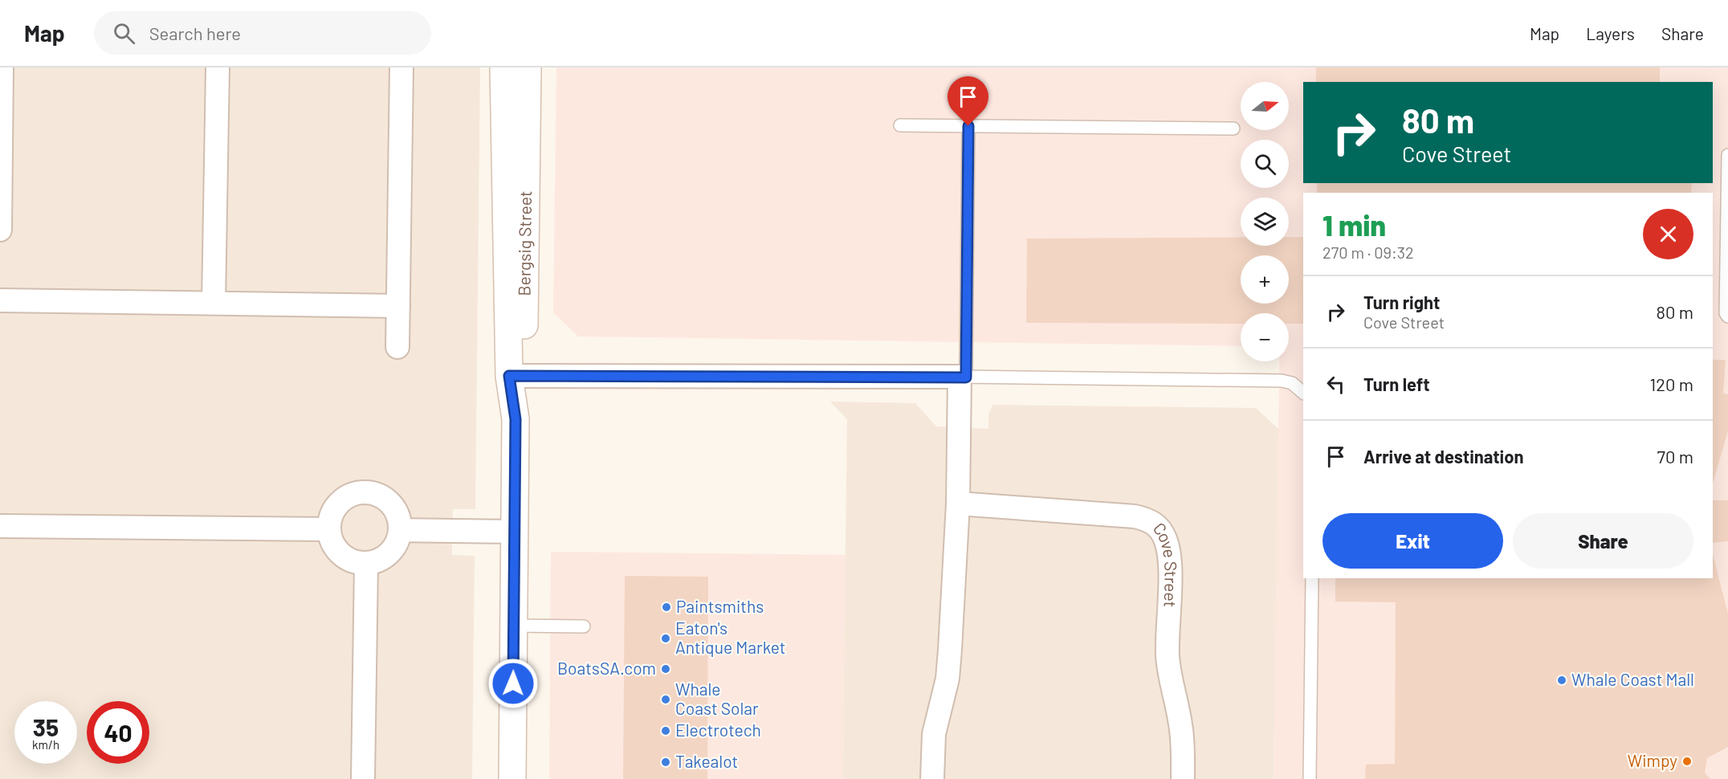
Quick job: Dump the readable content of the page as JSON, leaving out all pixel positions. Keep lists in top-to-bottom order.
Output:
{
  "streets": {
    "street": ["Bergsig Street", "Cove Street"]
  },
  "places": [
    "Paintsmiths",
    "Eaton's Antique Market",
    "BoatsSA.com",
    "Whale Coast Mall",
    "Whale Coast Solar",
    "Electrotech",
    "Wimpy",
    "Takealot"
  ],
  "north": "right",
  "page": {
    "header": "Map",
    "search": "Search here",
    "nav": ["Map", "Layers", "Share"],
    "map_buttons": ["+", "−"],
    "turn": ["80 m", "Cove Street"],
    "heading": ["1 min", "270 m · 09:32"],
    "list": [
      {
        "name": "Turn right",
        "note": "Cove Street",
        "value": "80 m"
      },
      {
        "name": "Turn left",
        "value": "120 m"
      },
      {
        "name": "Arrive at destination",
        "value": "70 m"
      }
    ],
    "buttons": ["Exit", "Share"],
    "speed": "35 km/h",
    "limit": "40"
  }
}
